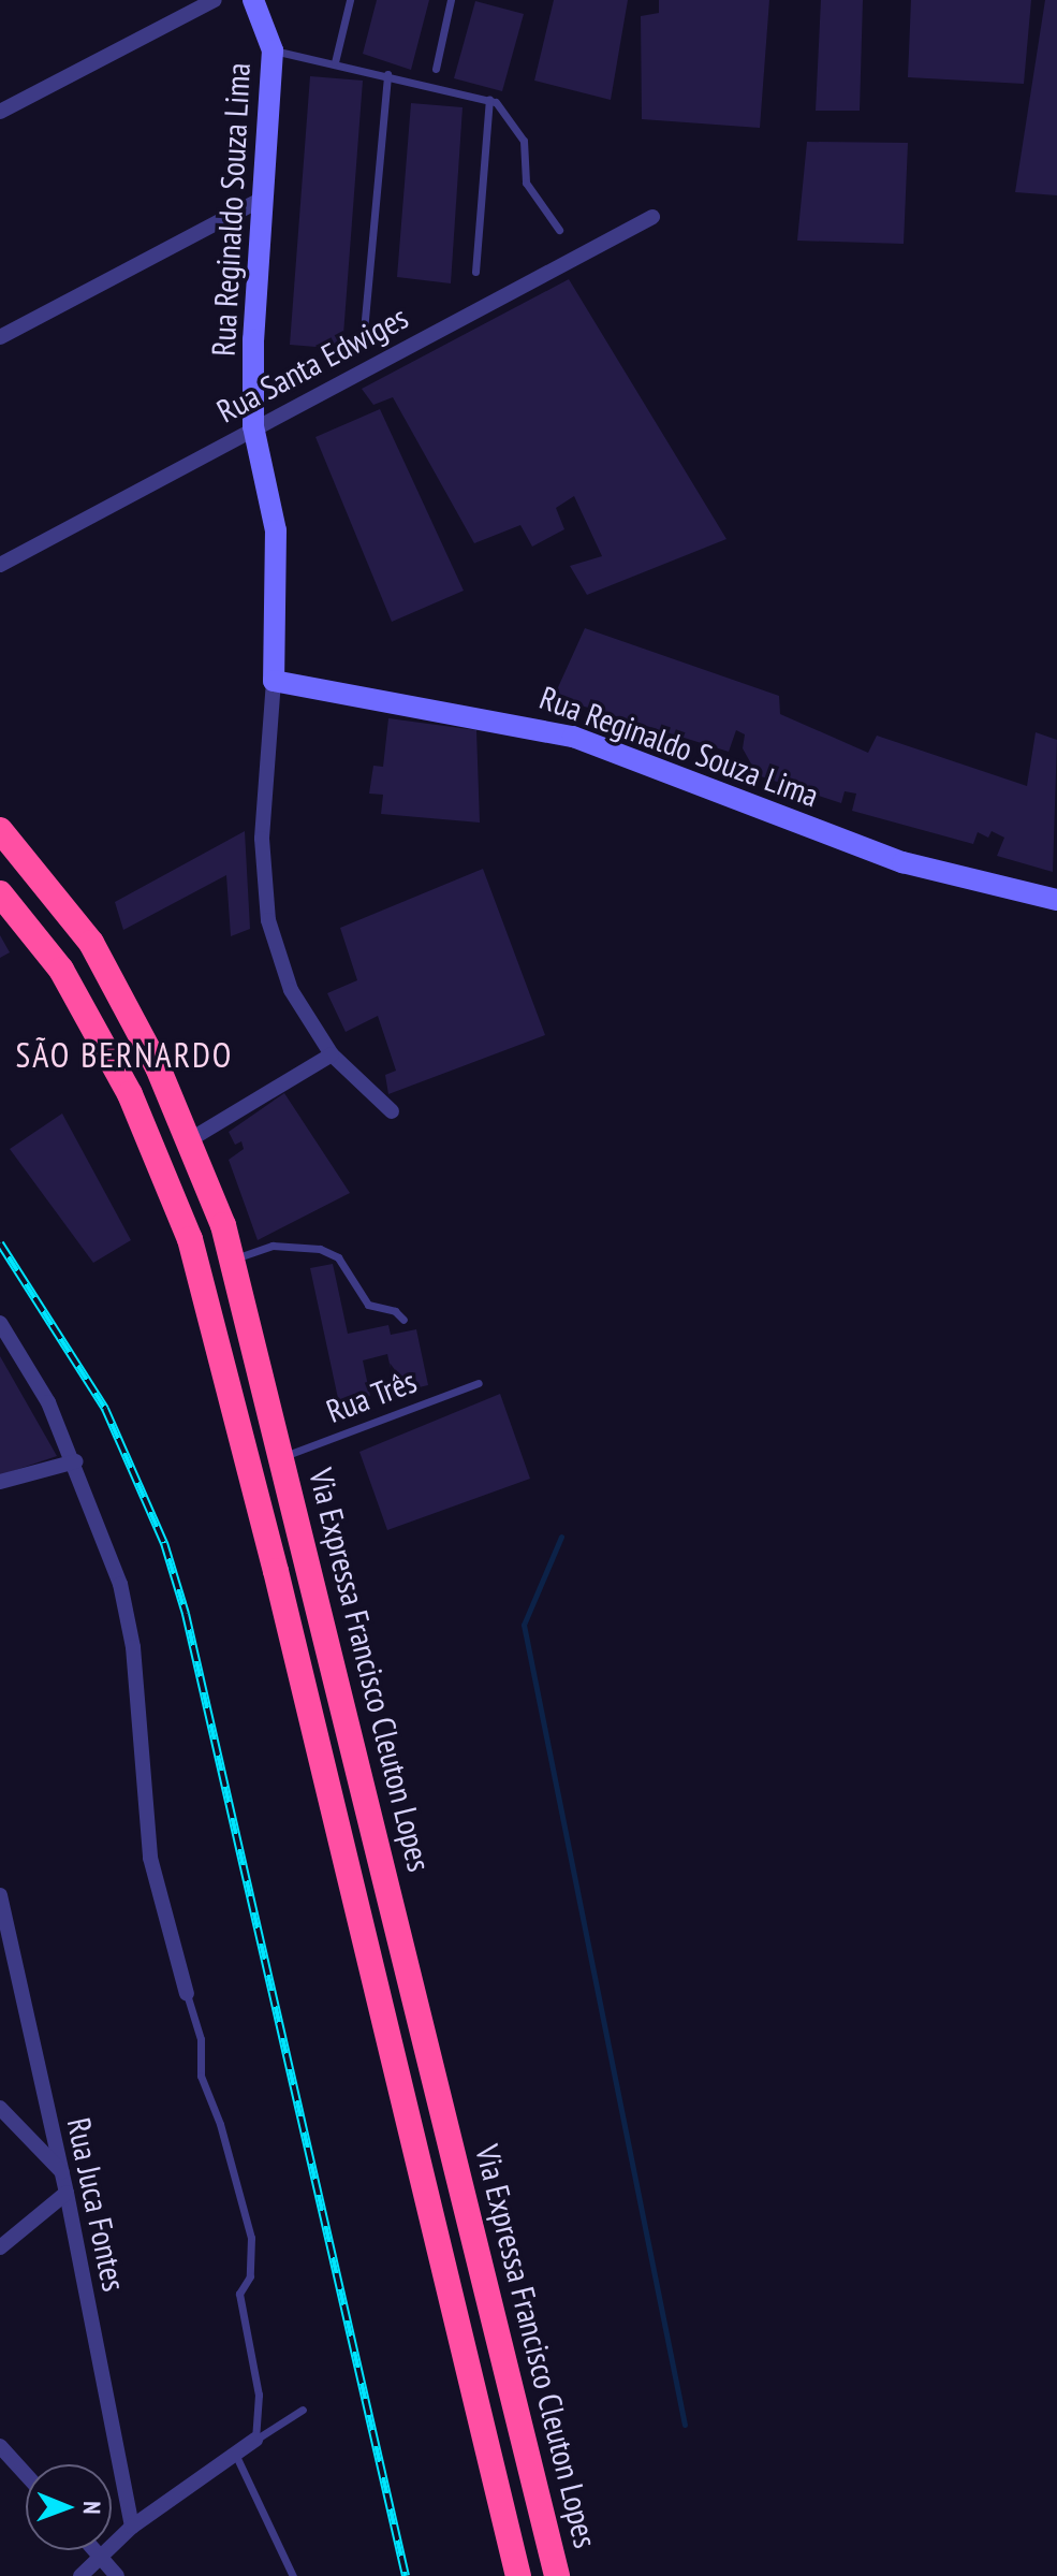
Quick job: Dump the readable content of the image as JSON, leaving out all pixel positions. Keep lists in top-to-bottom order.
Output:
{
  "streets": {
    "highway": ["Via Expressa Francisco Cleuton Lopes"],
    "street": ["Rua Reginaldo Souza Lima", "Rua Santa Edwiges", "Rua Juca Fontes"],
    "lane": ["Rua Três"]
  },
  "crossings": [
    ["Rua Reginaldo Souza Lima", "Rua Santa Edwiges"],
    ["Rua Três", "Via Expressa Francisco Cleuton Lopes"]
  ],
  "districts": ["SÃO BERNARDO"],
  "north": "right"
}
